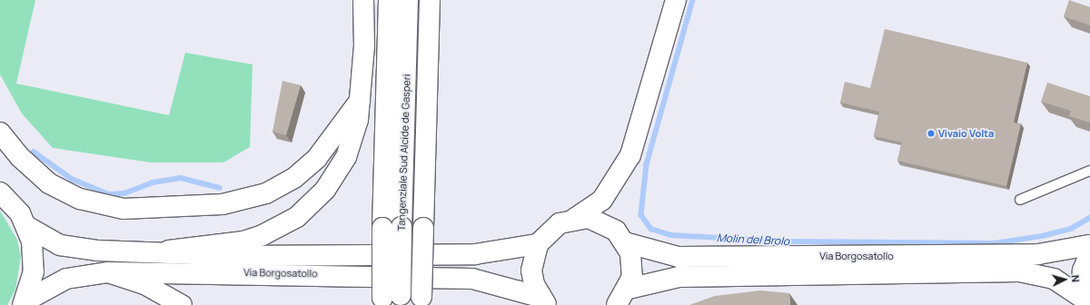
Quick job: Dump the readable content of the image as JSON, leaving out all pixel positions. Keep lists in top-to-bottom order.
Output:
{
  "streets": {
    "main road": ["Tangenziale Sud Alcide de Gasperi", "Via Borgosatollo"]
  },
  "water": ["Molin del Brolo"],
  "places": ["Vivaio Volta"],
  "north": "right"
}
